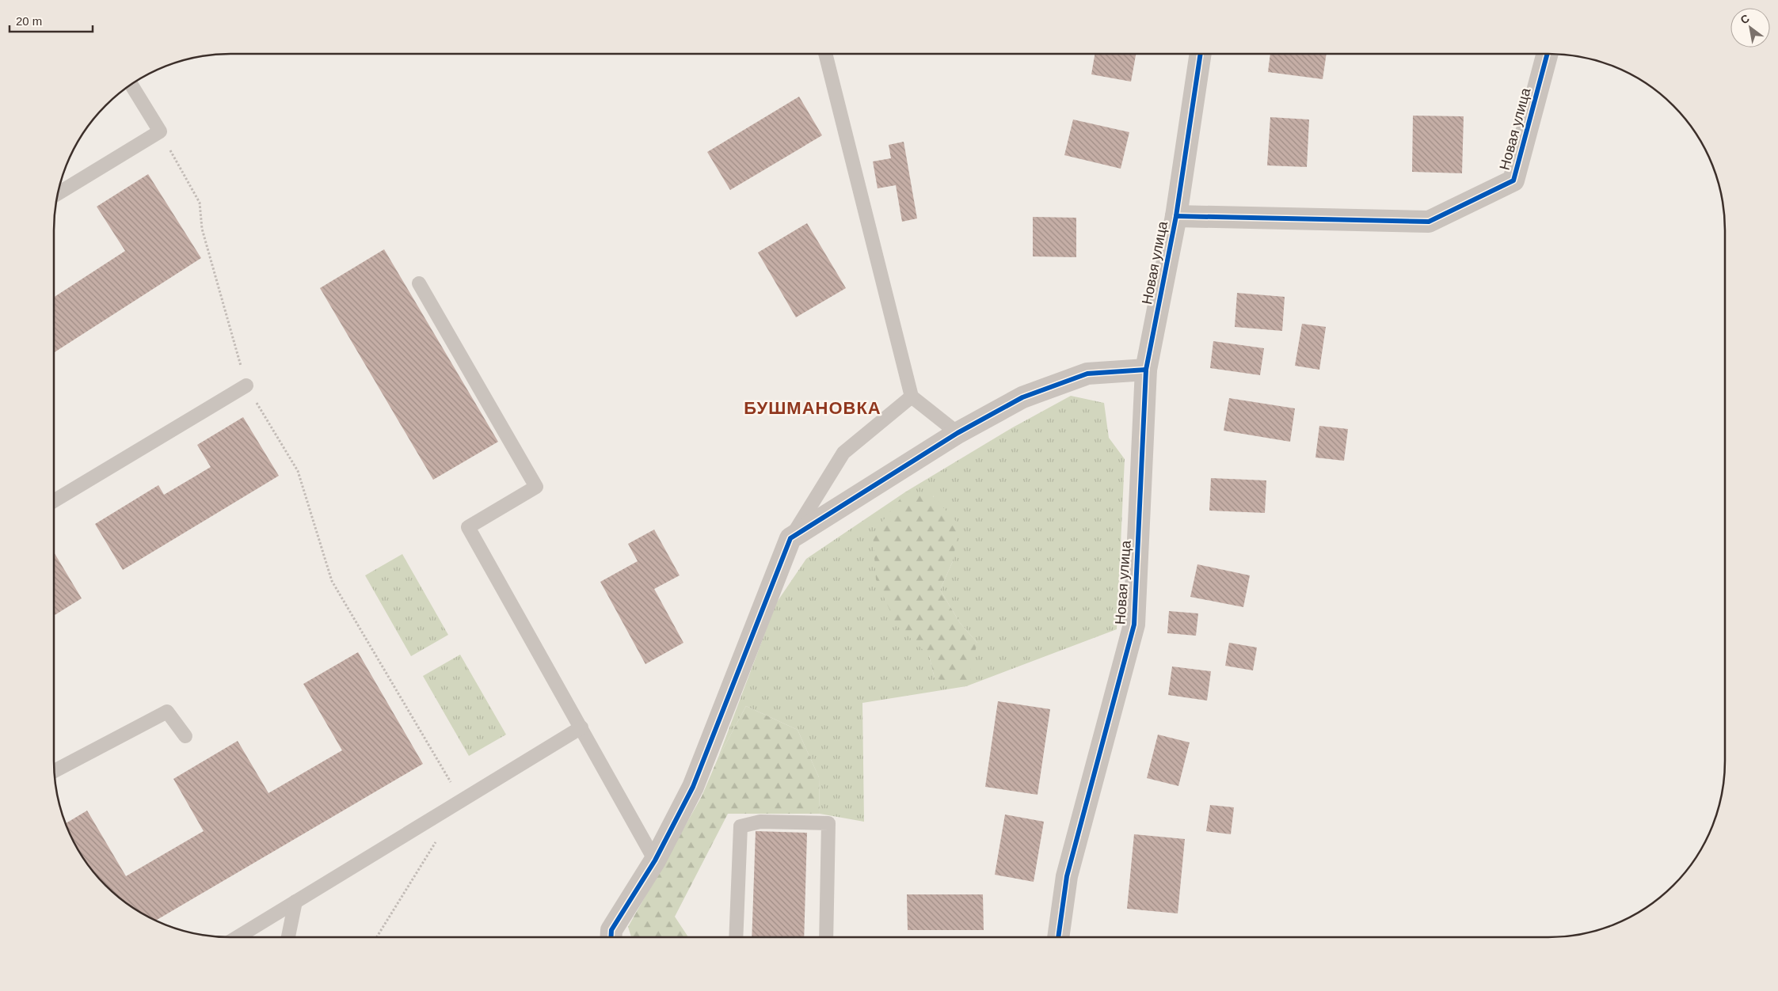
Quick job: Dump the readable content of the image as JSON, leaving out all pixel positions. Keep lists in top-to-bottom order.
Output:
{
  "streets": {
    "street": ["Новая улица"]
  },
  "districts": ["БУШМАНОВКА"],
  "scale_bar": "20 m",
  "north": "top left"
}
